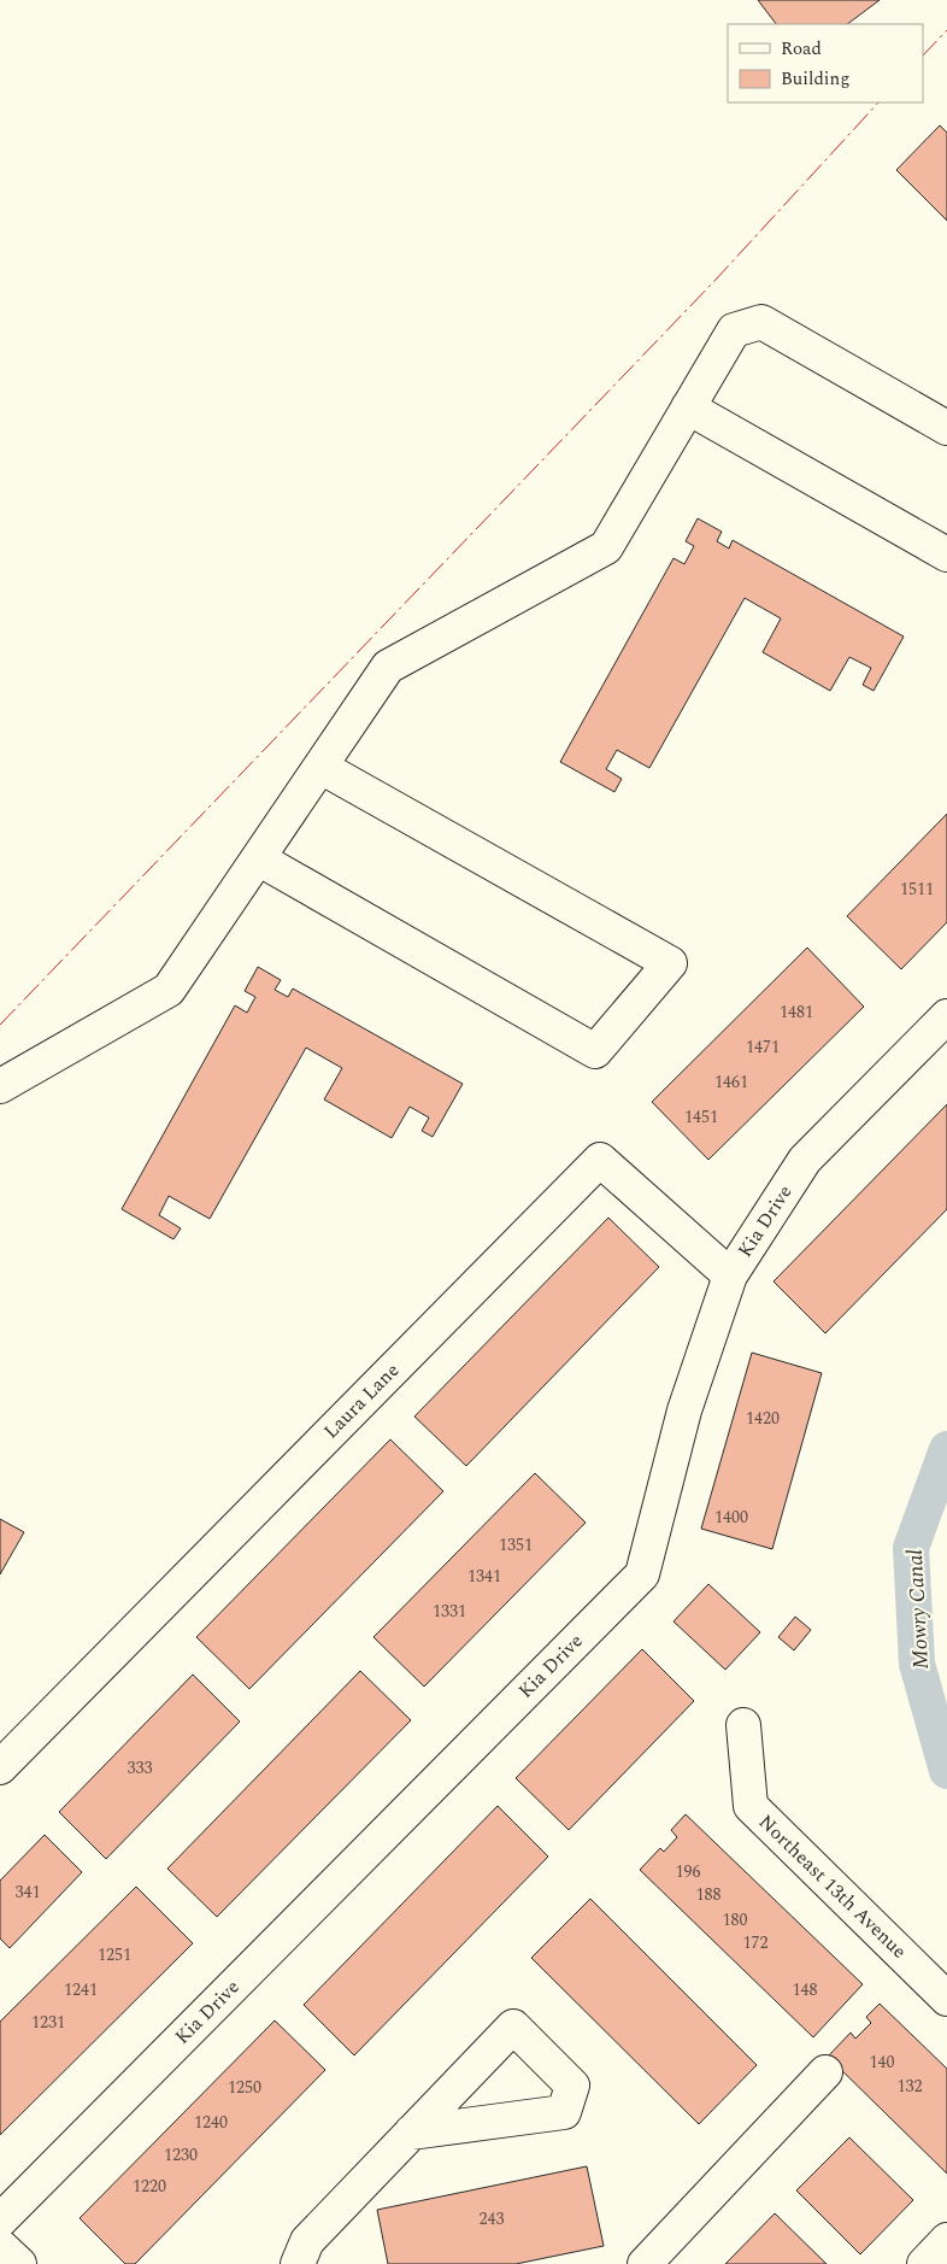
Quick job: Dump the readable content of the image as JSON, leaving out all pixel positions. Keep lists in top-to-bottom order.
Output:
{
  "streets": {
    "street": ["Kia Drive", "Laura Lane", "Northeast 13th Avenue"]
  },
  "crossings": [
    ["Kia Drive", "Laura Lane"]
  ],
  "water": ["Mowry Canal"],
  "house_numbers": [
    "1511",
    "1481",
    "1471",
    "1461",
    "1451",
    "1420",
    "1400",
    "1351",
    "1341",
    "1331",
    "333",
    "196",
    "341",
    "188",
    "180",
    "172",
    "1251",
    "1241",
    "148",
    "1231",
    "140",
    "132",
    "1250",
    "1240",
    "1230",
    "1220",
    "243"
  ],
  "legend": ["Road", "Building"]
}
